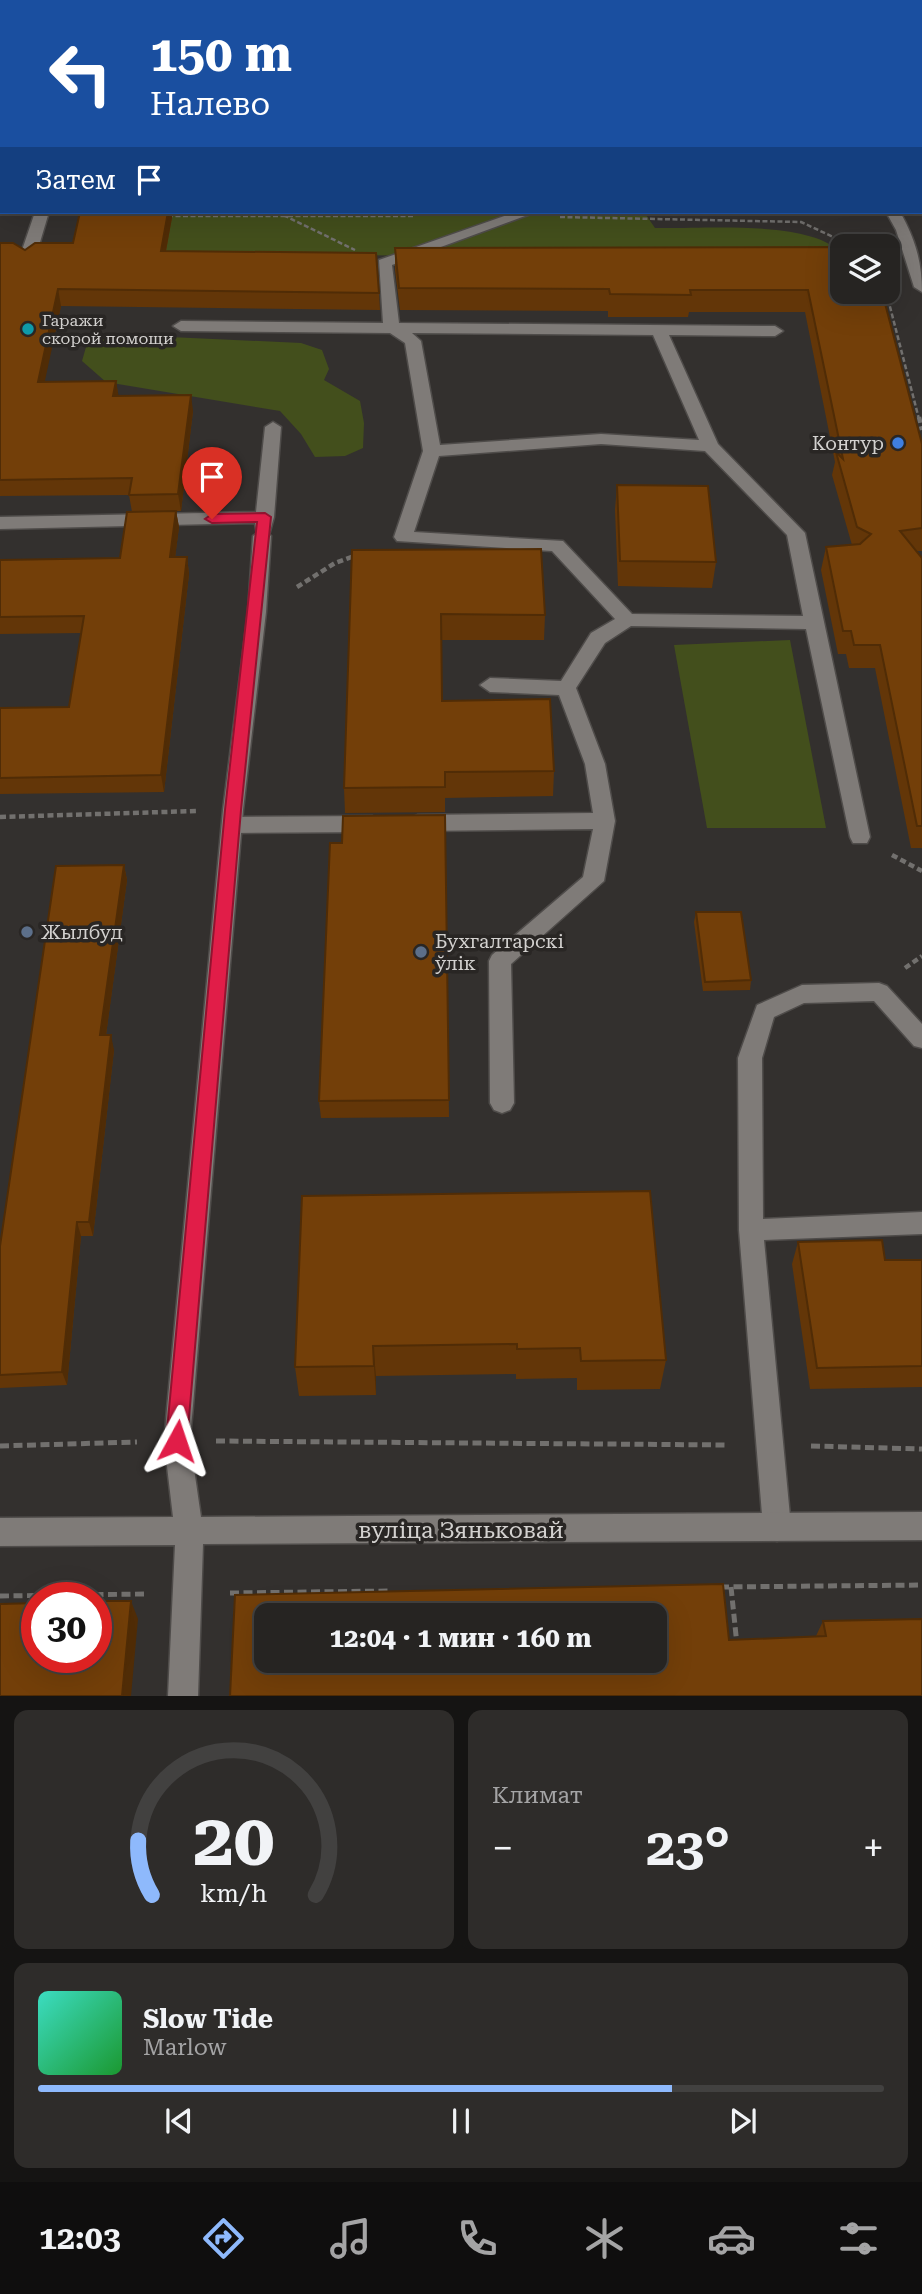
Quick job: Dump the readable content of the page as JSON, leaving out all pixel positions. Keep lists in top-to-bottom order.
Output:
{
  "streets": {
    "street": ["вуліца Зяньковай"]
  },
  "places": [
    "Гаражи скорой помощи",
    "Контур",
    "Жылбуд",
    "Бухгалтарскі ўлік"
  ],
  "page": {
    "turn": ["150 m", "Налево"],
    "then": "Затем",
    "limit": "30",
    "trip": "12:04 · 1 мин · 160 m",
    "tile": "Климат",
    "heat": ["−", "23°", "+"],
    "song": ["Slow Tide", "Marlow"],
    "tabs": "12:03",
    "gauge": ["20", "km/h"]
  }
}
